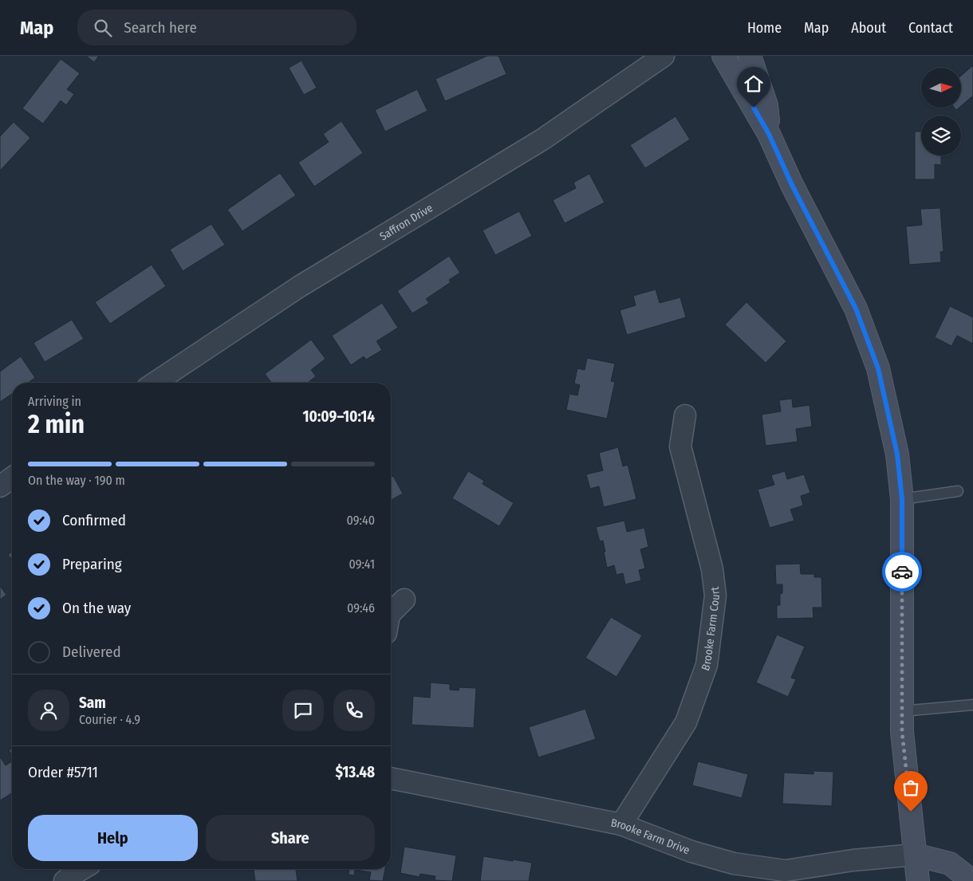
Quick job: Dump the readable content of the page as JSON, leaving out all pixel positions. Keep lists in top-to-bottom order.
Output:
{
  "streets": {
    "street": ["Saffron Drive", "Brooke Farm Court", "Brooke Farm Drive"]
  },
  "crossings": [
    ["Brooke Farm Court", "Brooke Farm Drive"]
  ],
  "north": "right",
  "page": {
    "header": "Map",
    "search": "Search here",
    "nav": [
      "Home",
      "Map",
      "About",
      "Contact"
    ],
    "heading": ["2 min", "Arriving in", "10:09–10:14"],
    "panel": [
      "Sam",
      "Courier · 4.9",
      "Order #5711",
      "$13.48"
    ],
    "bar": "On the way · 190 m",
    "list": [
      ["Confirmed", "09:40"],
      ["Preparing", "09:41"],
      ["On the way", "09:46"],
      "Delivered"
    ],
    "buttons": ["Help", "Share"]
  }
}
